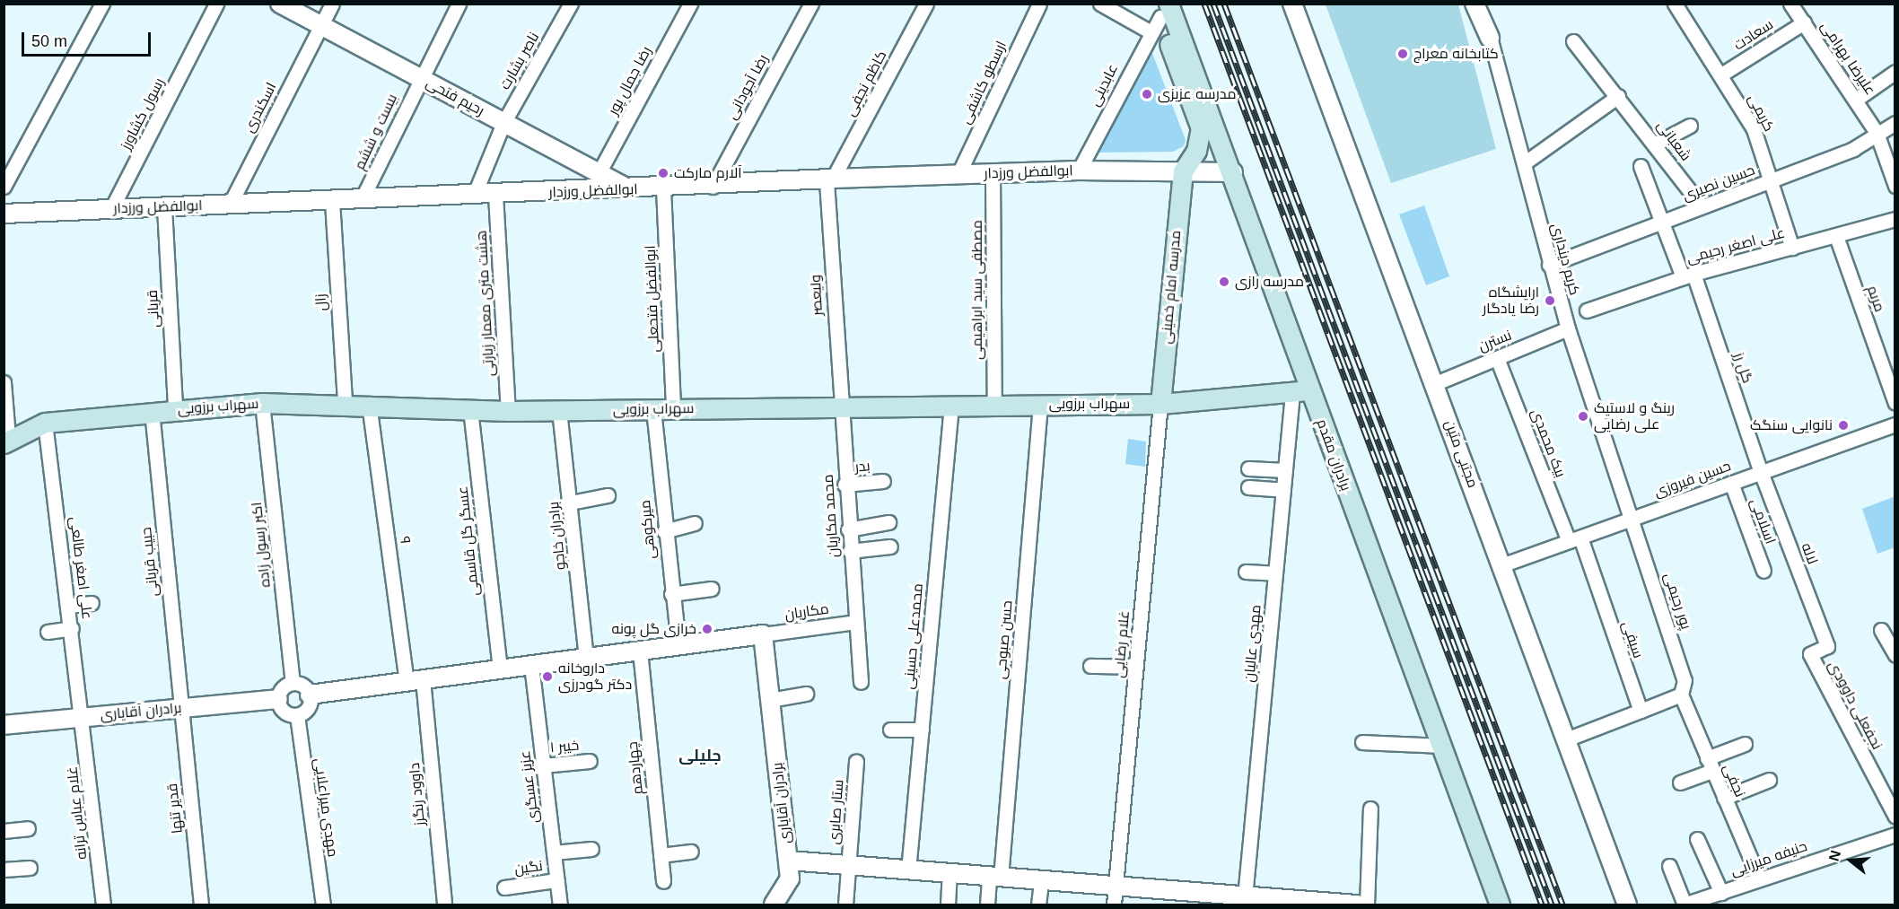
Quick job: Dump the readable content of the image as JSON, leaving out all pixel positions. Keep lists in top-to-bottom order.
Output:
{
  "streets": {
    "main road": ["مدرسه امام خمینی", "سهراب برزویی", "برادران مقدم"],
    "street": [
      "سعادت",
      "علیرضا بهرامی",
      "ناصر بشارت",
      "رضا جمال پور",
      "ارسطو کاشفی",
      "کاظم نجفی",
      "عابدینی",
      "رضا آجودانی",
      "رحیم فتحی",
      "اسکندری",
      "کریمی",
      "رسول کشاورز",
      "بیست و ششم",
      "شعبانی",
      "ابوالفضل ورزدار",
      "حسین نصیری",
      "علی اصغر رحیمی",
      "کریم دینداری",
      "مصطفی سید ابراهیمی",
      "ولیعصر",
      "ابوالفضل فتحعلی",
      "مریم",
      "زال",
      "هشت متری معمار زیارتی",
      "قربانی",
      "نسترن",
      "گل رز",
      "بیک محمدی",
      "مجتبی متین",
      "بدر",
      "حسین فیروزی",
      "محمد مکاریان",
      "اسلامی",
      "میرکوهی",
      "برادران خاجو",
      "۹",
      "عسگر گل قاسمی",
      "اکبر رسول زاده",
      "لاله",
      "حبیب قربانی",
      "علی اصغر طالعی",
      "پور رحیمی",
      "مکاریان",
      "محمدعلی حسینی",
      "حسن صبوحی",
      "سیفی",
      "مهدی عالیان",
      "غلام رضایی",
      "نجفعلی داوودی",
      "برادران آقایاری",
      "خیبر ۱",
      "چهاردهم",
      "نجفی",
      "عزیز عسگری",
      "داوود رنگرز",
      "مهدی میراعلایی",
      "قدیر تنها",
      "ستار صابری",
      "غلام عباس ترانه",
      "حنیفه میرزایی",
      "نگین"
    ]
  },
  "crossings": [
    ["سعادت", "علیرضا بهرامی"],
    ["سعادت", "کریمی"],
    ["علیرضا بهرامی", "حسین نصیری"],
    ["ناصر بشارت", "رحیم فتحی"],
    ["ناصر بشارت", "ابوالفضل ورزدار"],
    ["رضا جمال پور", "رحیم فتحی"],
    ["ارسطو کاشفی", "ابوالفضل ورزدار"],
    ["کاظم نجفی", "ابوالفضل ورزدار"],
    ["کاظم نجفی", "ولیعصر"],
    ["عابدینی", "ابوالفضل ورزدار"],
    ["عابدینی", "برادران مقدم"],
    ["رضا آجودانی", "ابوالفضل ورزدار"],
    ["رحیم فتحی", "اسکندری"],
    ["رحیم فتحی", "بیست و ششم"],
    ["رحیم فتحی", "ابوالفضل ورزدار"],
    ["اسکندری", "ابوالفضل ورزدار"],
    ["کریمی", "حسین نصیری"],
    ["کریمی", "علی اصغر رحیمی"],
    ["رسول کشاورز", "ابوالفضل ورزدار"],
    ["بیست و ششم", "ابوالفضل ورزدار"],
    ["شعبانی", "حسین نصیری"],
    ["ابوالفضل ورزدار", "مدرسه امام خمینی"],
    ["ابوالفضل ورزدار", "مصطفی سید ابراهیمی"],
    ["ابوالفضل ورزدار", "ولیعصر"],
    ["ابوالفضل ورزدار", "ابوالفضل فتحعلی"],
    ["ابوالفضل ورزدار", "زال"],
    ["ابوالفضل ورزدار", "هشت متری معمار زیارتی"],
    ["ابوالفضل ورزدار", "قربانی"],
    ["ابوالفضل ورزدار", "برادران مقدم"],
    ["حسین نصیری", "کریم دینداری"],
    ["حسین نصیری", "گل رز"],
    ["علی اصغر رحیمی", "مریم"],
    ["علی اصغر رحیمی", "گل رز"],
    ["کریم دینداری", "نسترن"],
    ["کریم دینداری", "حسین فیروزی"],
    ["کریم دینداری", "پور رحیمی"],
    ["مدرسه امام خمینی", "سهراب برزویی"],
    ["مدرسه امام خمینی", "غلام رضایی"],
    ["مصطفی سید ابراهیمی", "سهراب برزویی"],
    ["ولیعصر", "سهراب برزویی"],
    ["ولیعصر", "محمد مکاریان"],
    ["ابوالفضل فتحعلی", "سهراب برزویی"],
    ["زال", "سهراب برزویی"],
    ["هشت متری معمار زیارتی", "سهراب برزویی"],
    ["قربانی", "سهراب برزویی"],
    ["نسترن", "بیک محمدی"],
    ["نسترن", "مجتبی متین"],
    ["گل رز", "حسین فیروزی"],
    ["گل رز", "لاله"],
    ["سهراب برزویی", "برادران مقدم"],
    ["سهراب برزویی", "محمد مکاریان"],
    ["سهراب برزویی", "میرکوهی"],
    ["سهراب برزویی", "برادران خاجو"],
    ["سهراب برزویی", "۹"],
    ["سهراب برزویی", "عسگر گل قاسمی"],
    ["سهراب برزویی", "اکبر رسول زاده"],
    ["سهراب برزویی", "حبیب قربانی"],
    ["سهراب برزویی", "علی اصغر طالعی"],
    ["سهراب برزویی", "محمدعلی حسینی"],
    ["سهراب برزویی", "حسن صبوحی"],
    ["سهراب برزویی", "مهدی عالیان"],
    ["سهراب برزویی", "غلام رضایی"],
    ["بیک محمدی", "حسین فیروزی"],
    ["بیک محمدی", "سیفی"],
    ["مجتبی متین", "حسین فیروزی"],
    ["برادران مقدم", "مهدی عالیان"],
    ["بدر", "محمد مکاریان"],
    ["حسین فیروزی", "اسلامی"],
    ["حسین فیروزی", "لاله"],
    ["حسین فیروزی", "پور رحیمی"],
    ["حسین فیروزی", "سیفی"],
    ["محمد مکاریان", "مکاریان"],
    ["۹", "داوود رنگرز"],
    ["اکبر رسول زاده", "برادران آقایاری"],
    ["اکبر رسول زاده", "مهدی میراعلایی"],
    ["لاله", "نجفعلی داوودی"],
    ["حبیب قربانی", "برادران آقایاری"],
    ["حبیب قربانی", "قدیر تنها"],
    ["علی اصغر طالعی", "برادران آقایاری"],
    ["علی اصغر طالعی", "غلام عباس ترانه"],
    ["پور رحیمی", "نجفی"],
    ["مکاریان", "برادران آقایاری"],
    ["محمدعلی حسینی", "برادران آقایاری"],
    ["حسن صبوحی", "برادران آقایاری"],
    ["مهدی عالیان", "برادران آقایاری"],
    ["غلام رضایی", "برادران آقایاری"],
    ["برادران آقایاری", "مهدی میراعلایی"],
    ["برادران آقایاری", "قدیر تنها"],
    ["برادران آقایاری", "ستار صابری"],
    ["برادران آقایاری", "غلام عباس ترانه"],
    ["خیبر ۱", "عزیز عسگری"],
    ["نجفی", "حنیفه میرزایی"],
    ["عزیز عسگری", "نگین"]
  ],
  "districts": ["جلیلی"],
  "places": [
    "کتابخانه معراج",
    "مدرسه عزیزی",
    "آلارم مارکت",
    "مدرسه رازی",
    "ارایشگاه رضا یادگار",
    "رینگ و لاستیک علی رضایی",
    "نانوایی سنگک",
    "خرازی گل پونه",
    "داروخانه دکتر گودرزی"
  ],
  "scale_bar": "50 m",
  "north": "left"
}
